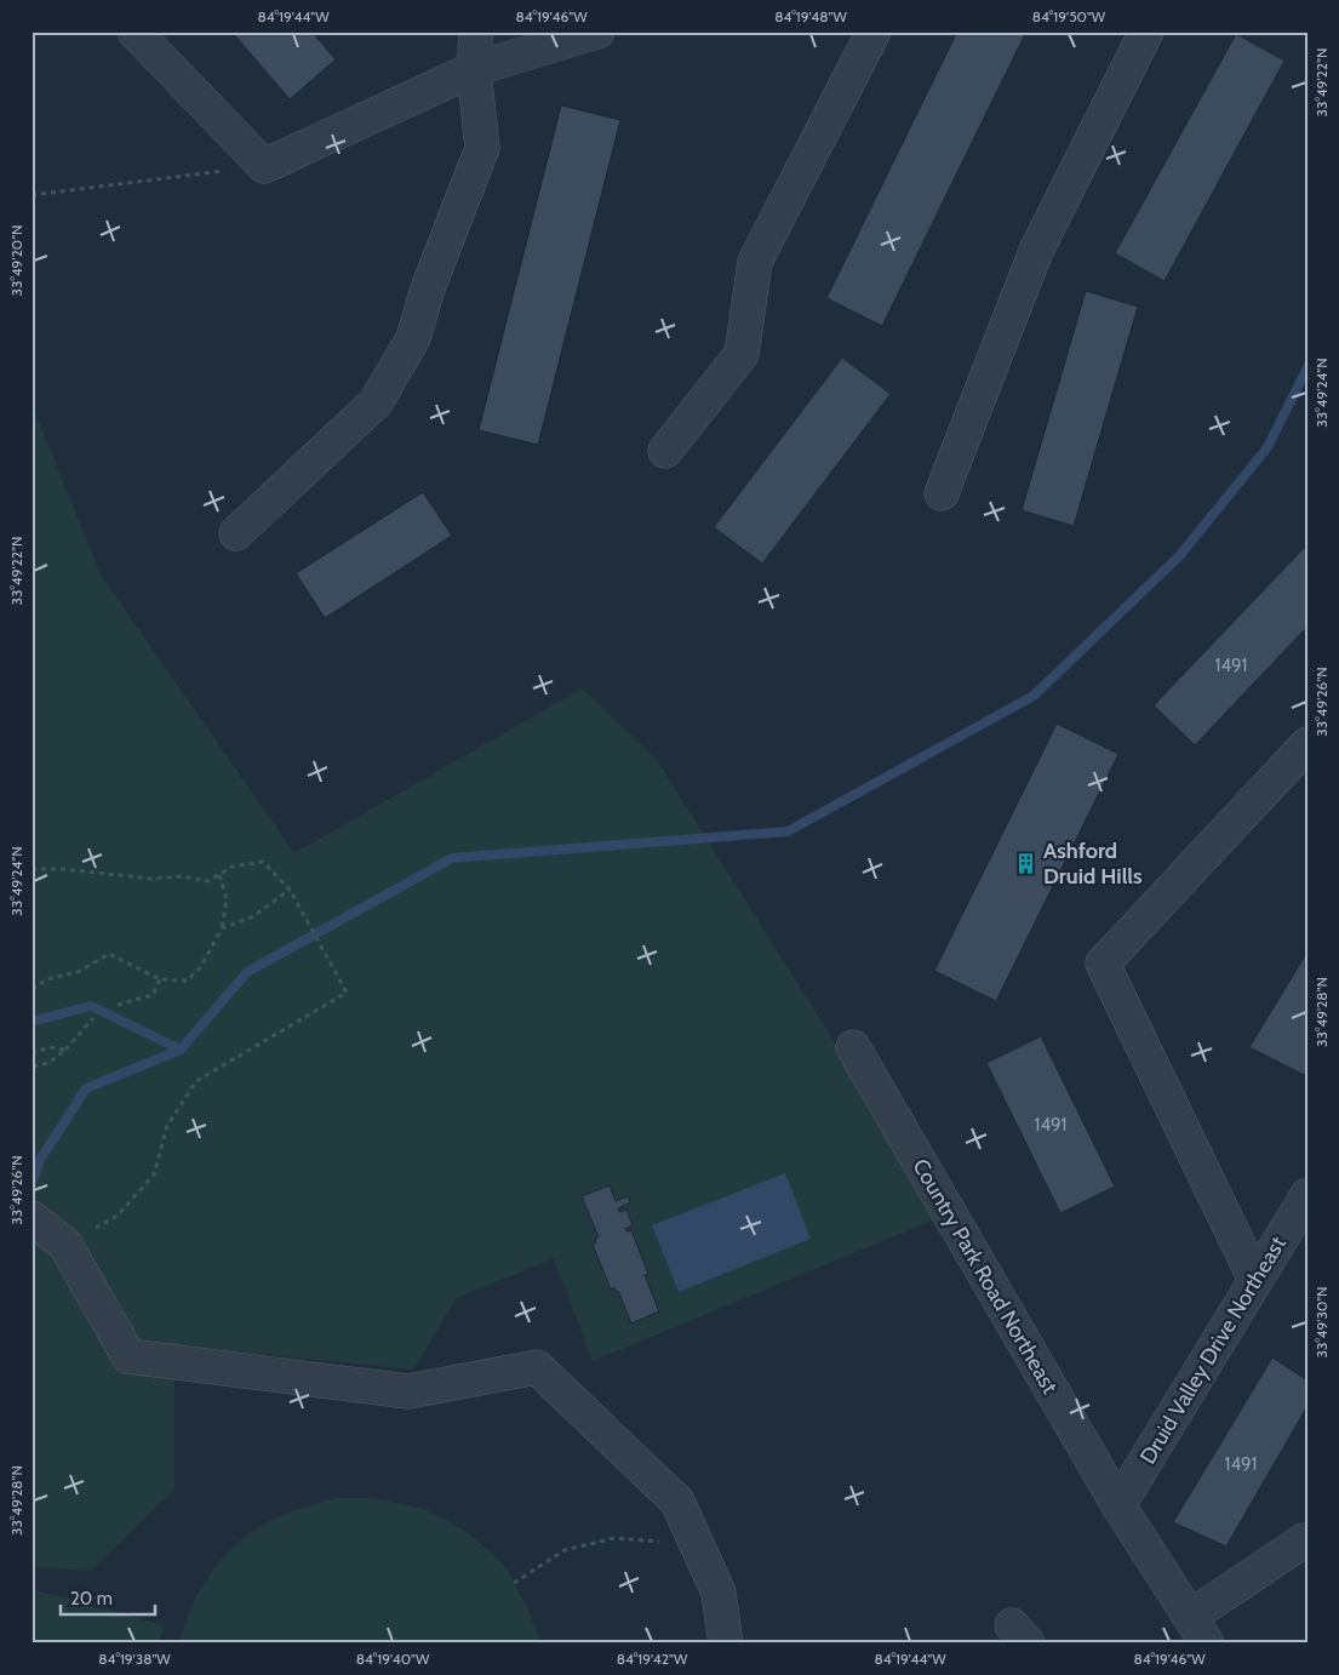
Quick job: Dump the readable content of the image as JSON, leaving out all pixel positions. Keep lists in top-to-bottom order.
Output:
{
  "streets": {
    "street": ["Country Park Road Northeast", "Druid Valley Drive Northeast"]
  },
  "crossings": [
    ["Country Park Road Northeast", "Druid Valley Drive Northeast"]
  ],
  "places": {
    "building": ["Ashford Druid Hills"]
  },
  "house_numbers": ["1491", "1491", "1491"],
  "scale_bar": "20 m",
  "coordinates": [
    "84°19'44\"W",
    "84°19'46\"W",
    "84°19'48\"W",
    "84°19'50\"W",
    "33°49'22\"N",
    "33°49'20\"N",
    "33°49'24\"N",
    "33°49'26\"N",
    "33°49'28\"N",
    "33°49'30\"N",
    "84°19'38\"W",
    "84°19'40\"W",
    "84°19'42\"W"
  ]
}
